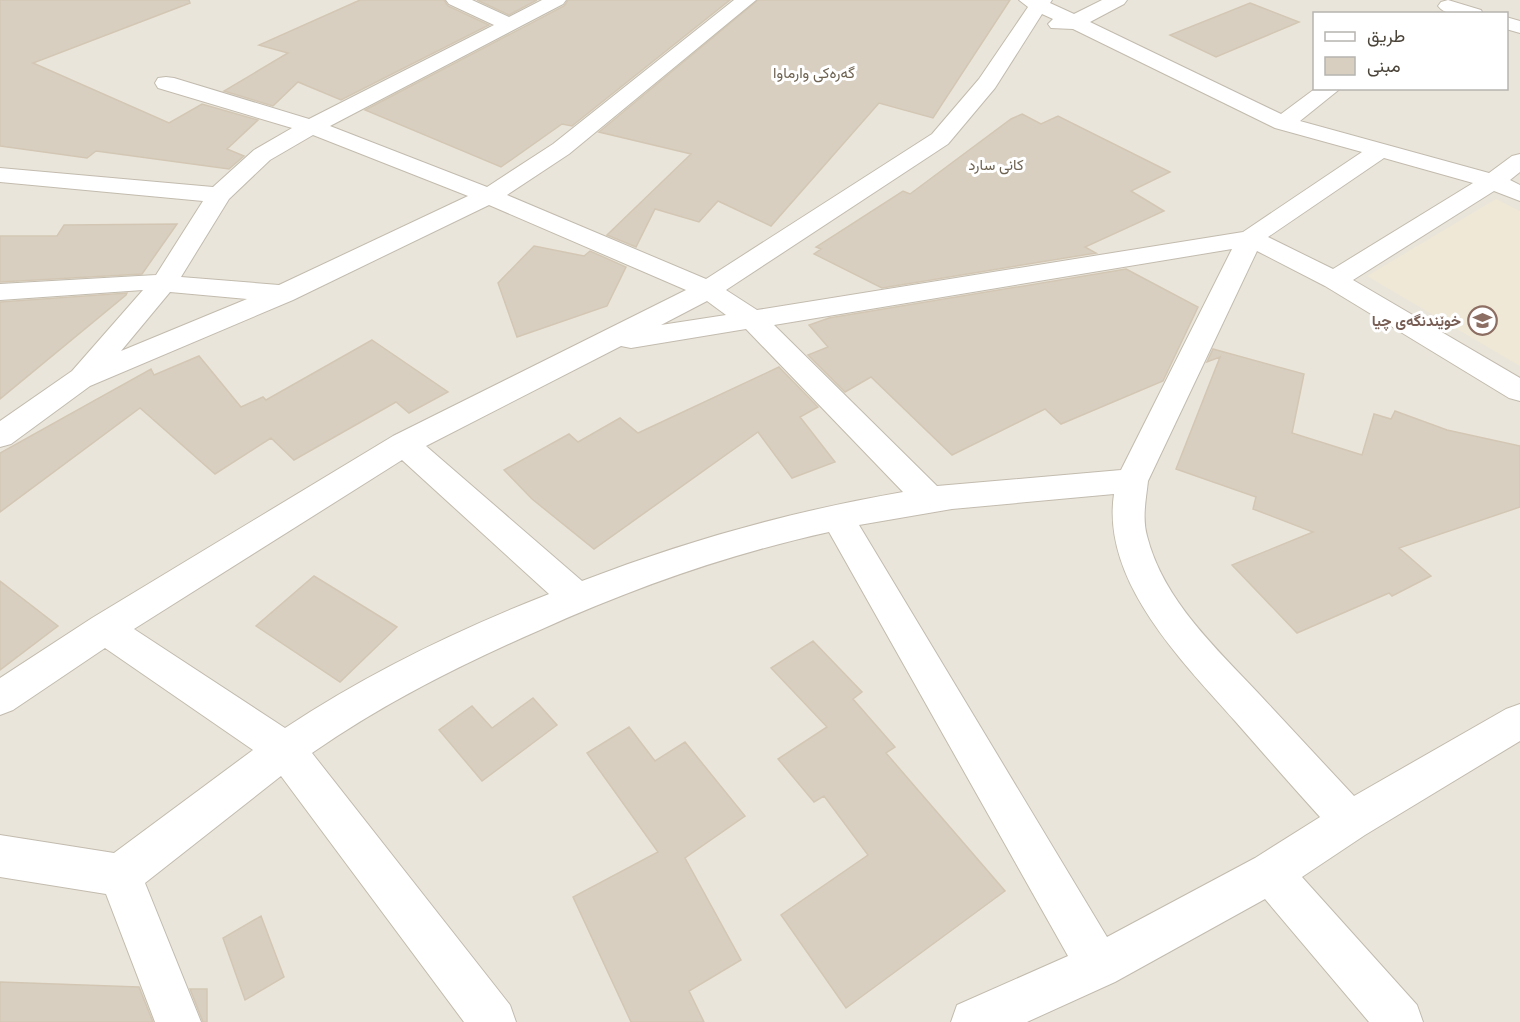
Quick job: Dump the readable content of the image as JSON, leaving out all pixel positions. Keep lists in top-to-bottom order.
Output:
{
  "districts": ["گەرەکی وارماوا", "کانی سارد"],
  "places": {
    "school or university": ["خوێندنگەی چیا"]
  },
  "legend": ["طريق", "مبنى"]
}
